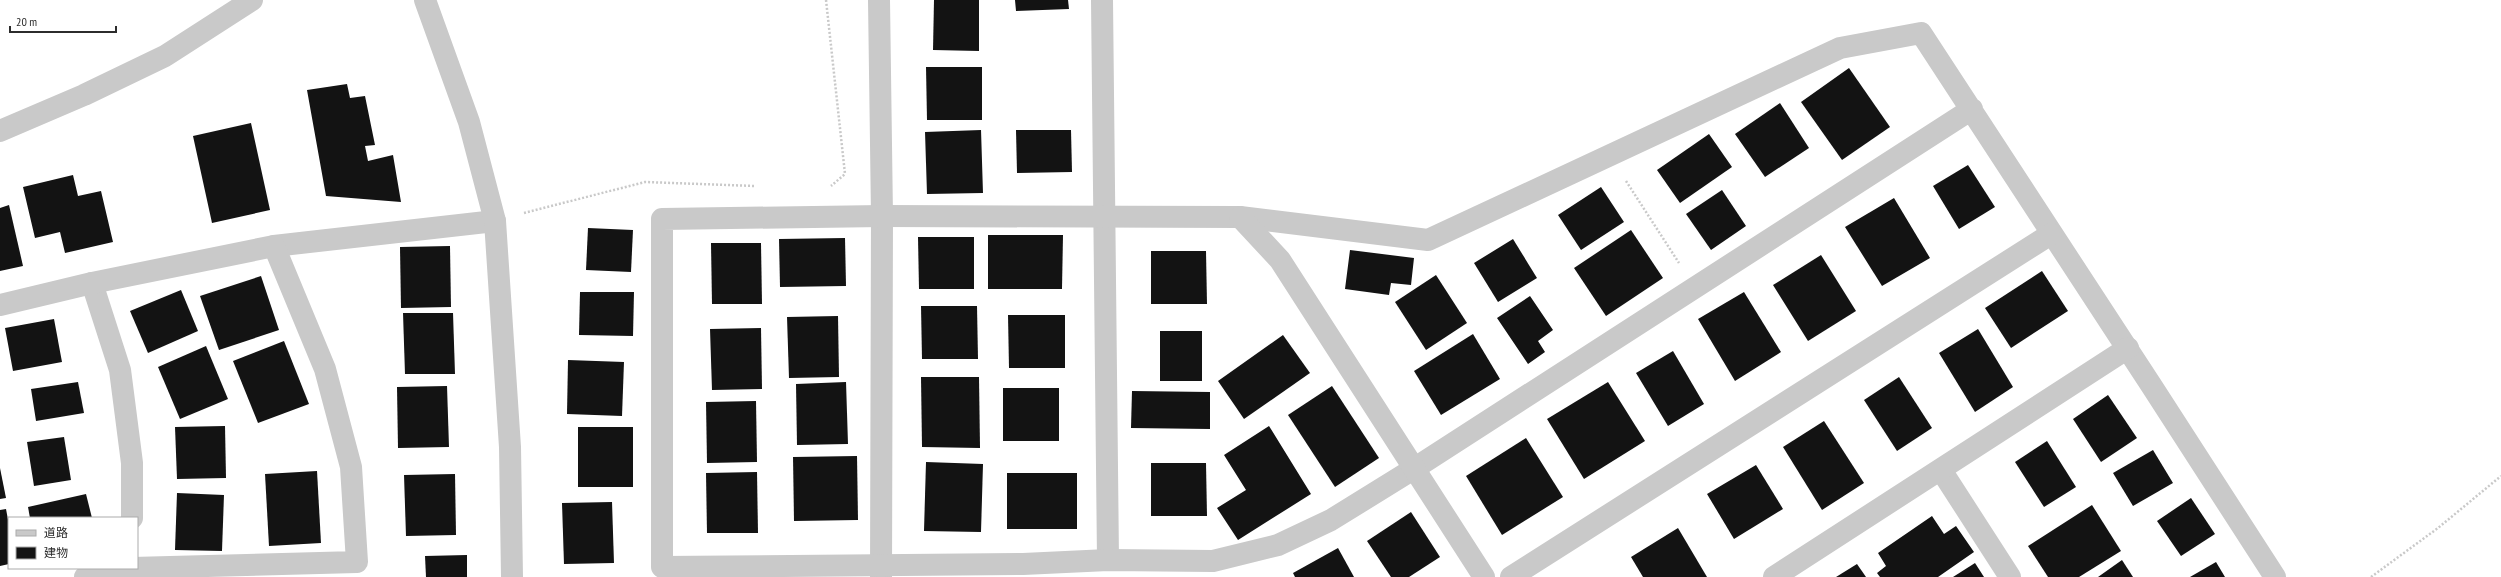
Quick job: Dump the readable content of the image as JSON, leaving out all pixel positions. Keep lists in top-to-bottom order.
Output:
{
  "legend": ["道路", "建物"],
  "scale_bar": "20 m"
}
